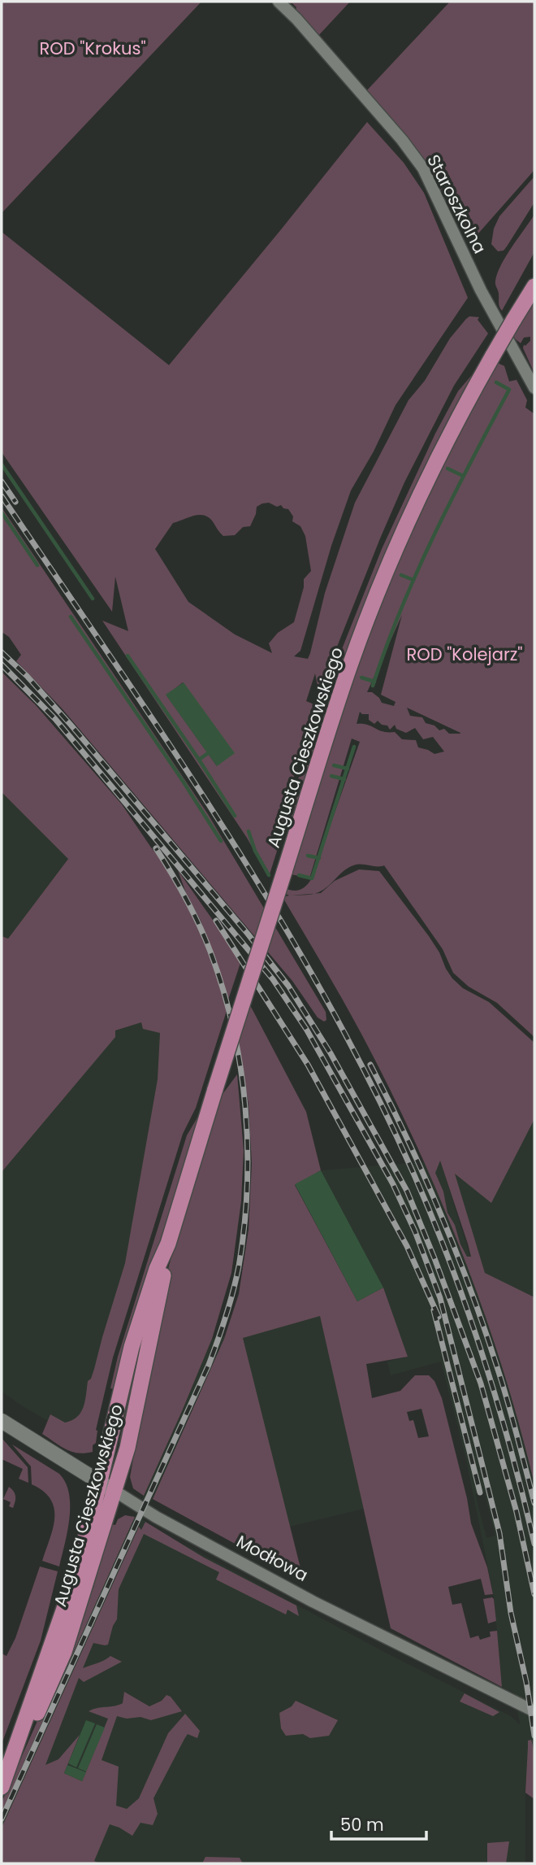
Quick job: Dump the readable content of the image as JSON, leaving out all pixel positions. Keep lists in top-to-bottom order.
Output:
{
  "streets": {
    "main road": ["Augusta Cieszkowskiego"],
    "street": ["Staroszkolna", "Modłowa"]
  },
  "crossings": [
    ["Augusta Cieszkowskiego", "Modłowa"]
  ],
  "parks": ["ROD \"Krokus\"", "ROD \"Kolejarz\""],
  "scale_bar": "50 m"
}
